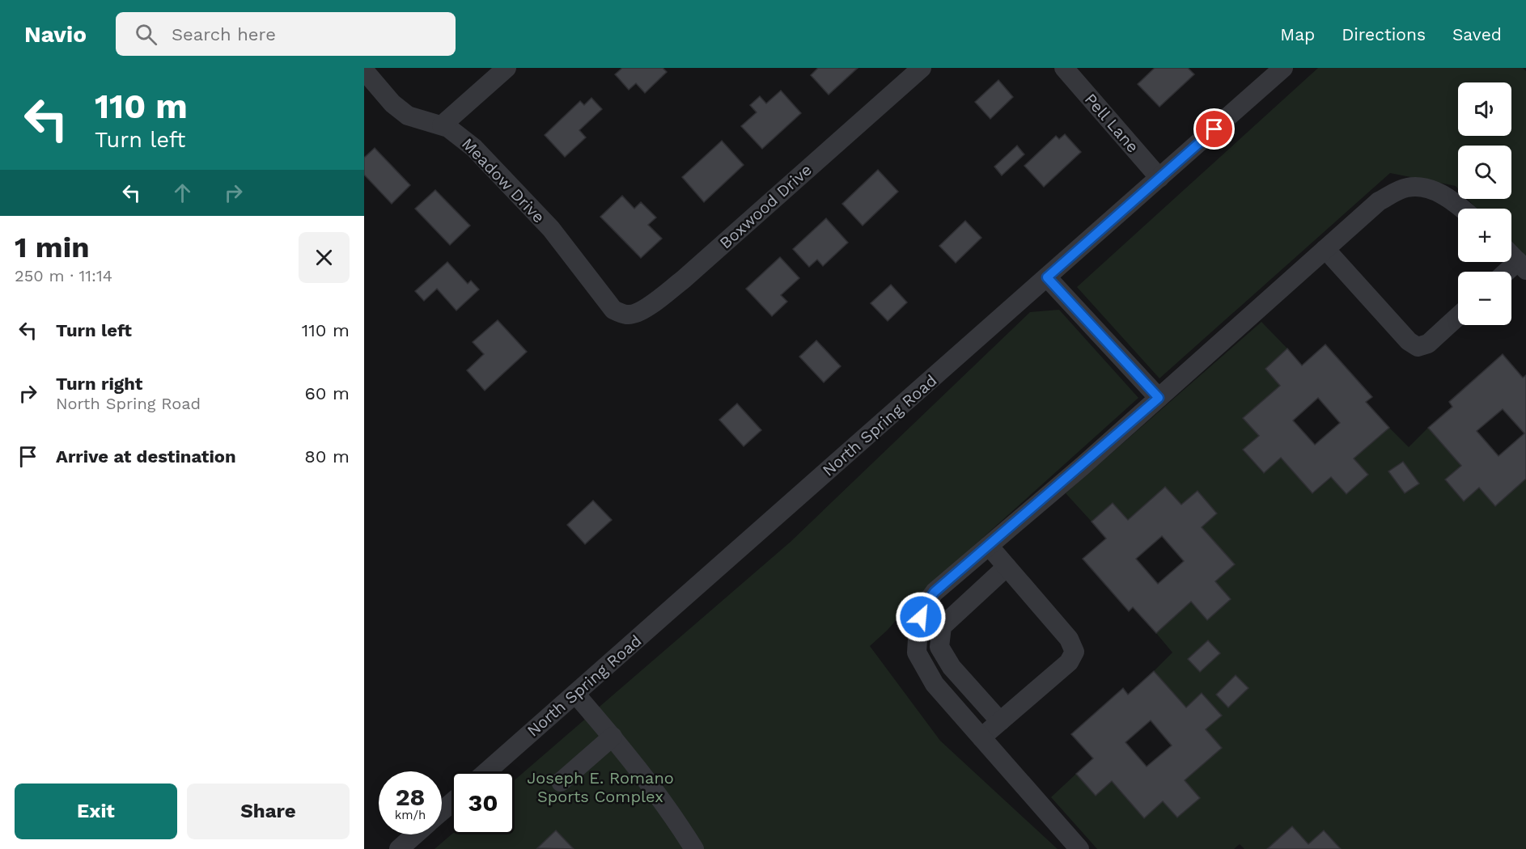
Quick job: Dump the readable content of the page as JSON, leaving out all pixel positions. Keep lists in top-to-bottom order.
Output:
{
  "streets": {
    "street": [
      "Pell Lane",
      "Meadow Drive",
      "Boxwood Drive",
      "North Spring Road"
    ]
  },
  "crossings": [
    ["Pell Lane", "North Spring Road"],
    ["Meadow Drive", "Boxwood Drive"]
  ],
  "parks": ["Joseph E. Romano Sports Complex"],
  "page": {
    "header": "Navio",
    "search": "Search here",
    "nav": ["Map", "Directions", "Saved"],
    "turn": ["110 m", "Turn left"],
    "map_buttons": ["+", "−"],
    "heading": ["1 min", "250 m · 11:14"],
    "list": [
      {
        "name": "Turn left",
        "value": "110 m"
      },
      {
        "name": "Turn right",
        "note": "North Spring Road",
        "value": "60 m"
      },
      {
        "name": "Arrive at destination",
        "value": "80 m"
      }
    ],
    "speed": "28 km/h",
    "limit": "30",
    "buttons": ["Exit", "Share"]
  }
}
